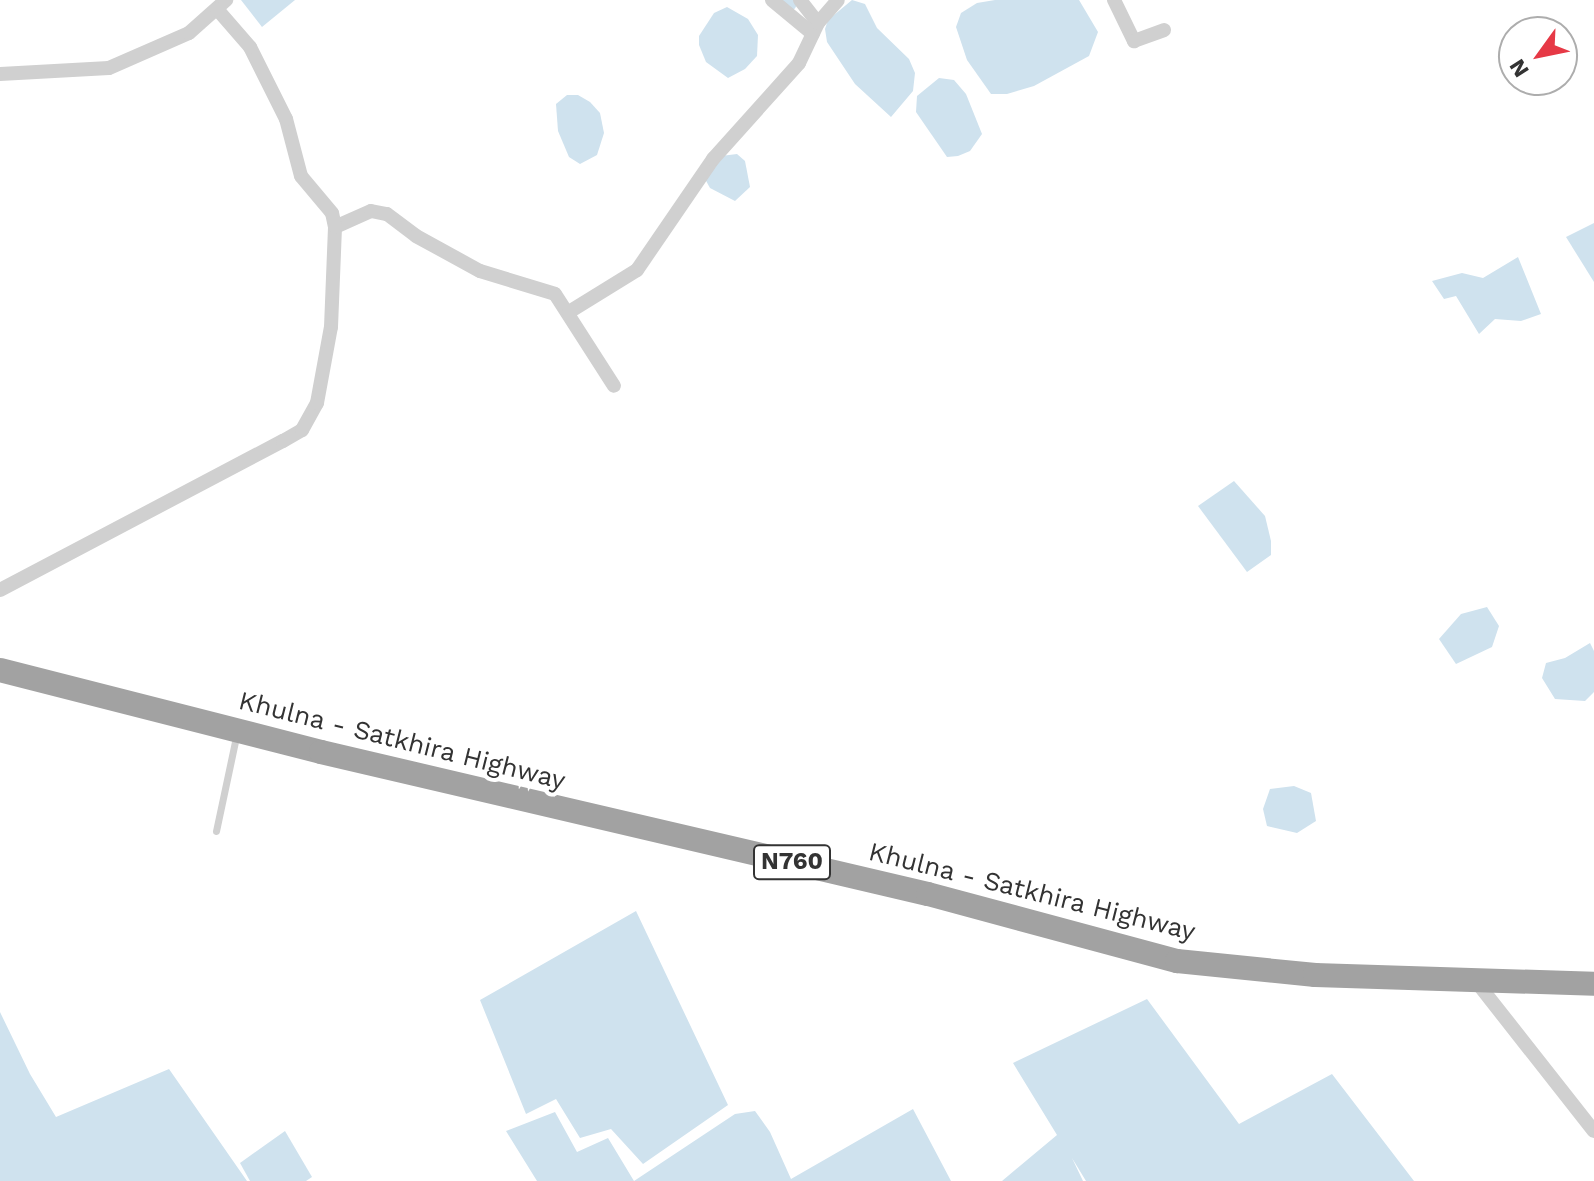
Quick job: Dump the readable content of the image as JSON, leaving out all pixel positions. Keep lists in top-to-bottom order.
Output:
{
  "streets": {
    "highway": ["Khulna - Satkhira Highway", "N760"]
  },
  "north": "bottom left"
}
